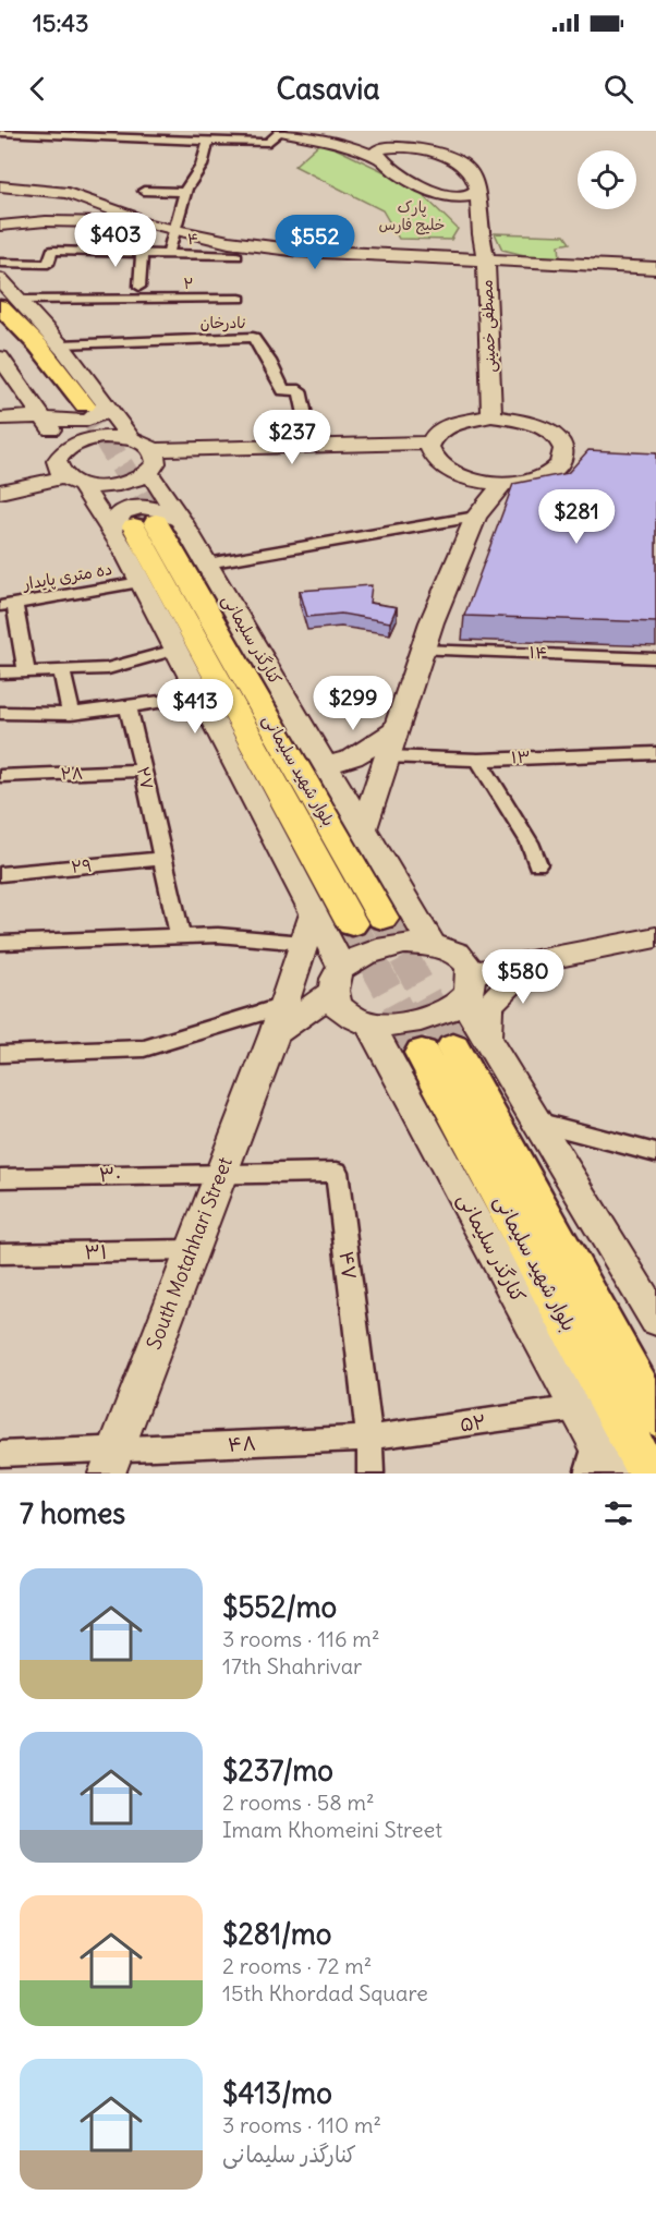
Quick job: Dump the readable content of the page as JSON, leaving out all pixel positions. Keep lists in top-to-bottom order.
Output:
{
  "streets": {
    "main road": [
      "مصطفی خمینی",
      "کنارگذر سلیمانی",
      "بلوار شهید سلیمانی",
      "South Motahhari Street"
    ],
    "street": [
      "۴",
      "۲",
      "نادرخان",
      "ده متری پایدار",
      "۱۴",
      "۱۳",
      "۲۸",
      "۲۷",
      "۲۹",
      "۳۰",
      "۳۱",
      "۴۷",
      "۵۲",
      "۴۸"
    ]
  },
  "crossings": [
    ["ده متری پایدار", "کنارگذر سلیمانی"],
    ["کنارگذر سلیمانی", "بلوار شهید سلیمانی"],
    ["کنارگذر سلیمانی", "South Motahhari Street"],
    ["کنارگذر سلیمانی", "۵۲"],
    ["۲۸", "۲۷"],
    ["۲۷", "۲۹"],
    ["۳۰", "South Motahhari Street"],
    ["۳۰", "۴۷"],
    ["۳۱", "South Motahhari Street"],
    ["South Motahhari Street", "۴۷"],
    ["South Motahhari Street", "۴۸"],
    ["۴۷", "۵۲"],
    ["۴۷", "۴۸"],
    ["۵۲", "۴۸"]
  ],
  "parks": ["پارک خلیج فارس"],
  "page": {
    "status": "15:43",
    "header": "Casavia",
    "price": [
      "$403",
      "$552",
      "$237",
      "$281",
      "$299",
      "$413",
      "$580"
    ],
    "heading": "7 homes",
    "list": [
      {
        "name": "$552/mo",
        "note": "3 rooms · 116 m² · 17th Shahrivar"
      },
      {
        "name": "$237/mo",
        "note": "2 rooms · 58 m² · Imam Khomeini Street"
      },
      {
        "name": "$281/mo",
        "note": "2 rooms · 72 m² · 15th Khordad Square"
      },
      {
        "name": "$413/mo",
        "note": "3 rooms · 110 m² · کنارگذر سلیمانی"
      }
    ]
  }
}
